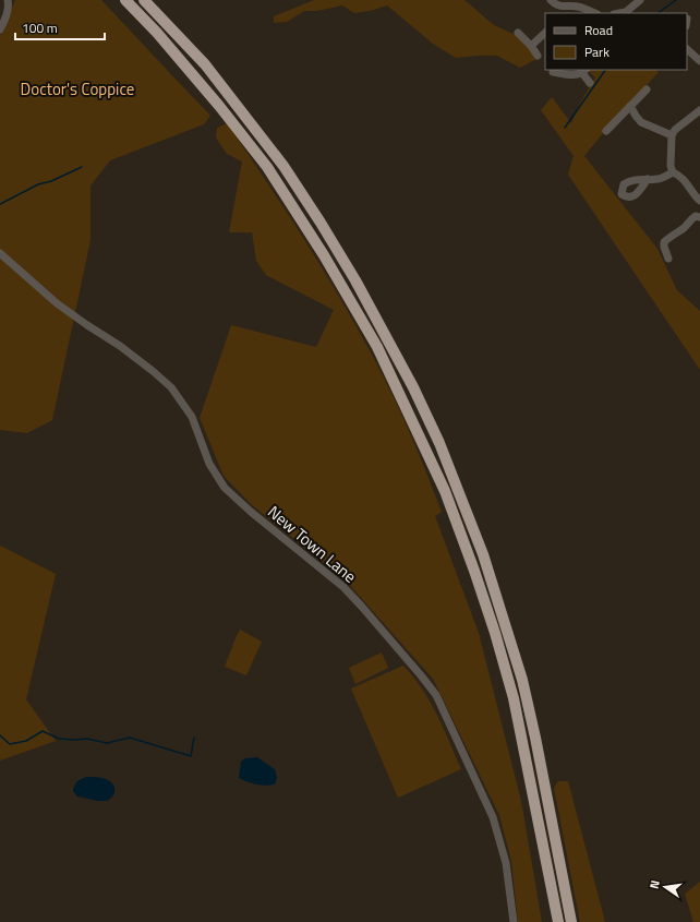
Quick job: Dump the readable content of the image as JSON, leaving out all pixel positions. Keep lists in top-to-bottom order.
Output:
{
  "streets": {
    "street": ["New Town Lane"]
  },
  "parks": ["Doctor's Coppice"],
  "legend": ["Road", "Park"],
  "scale_bar": "100 m",
  "north": "left"
}
